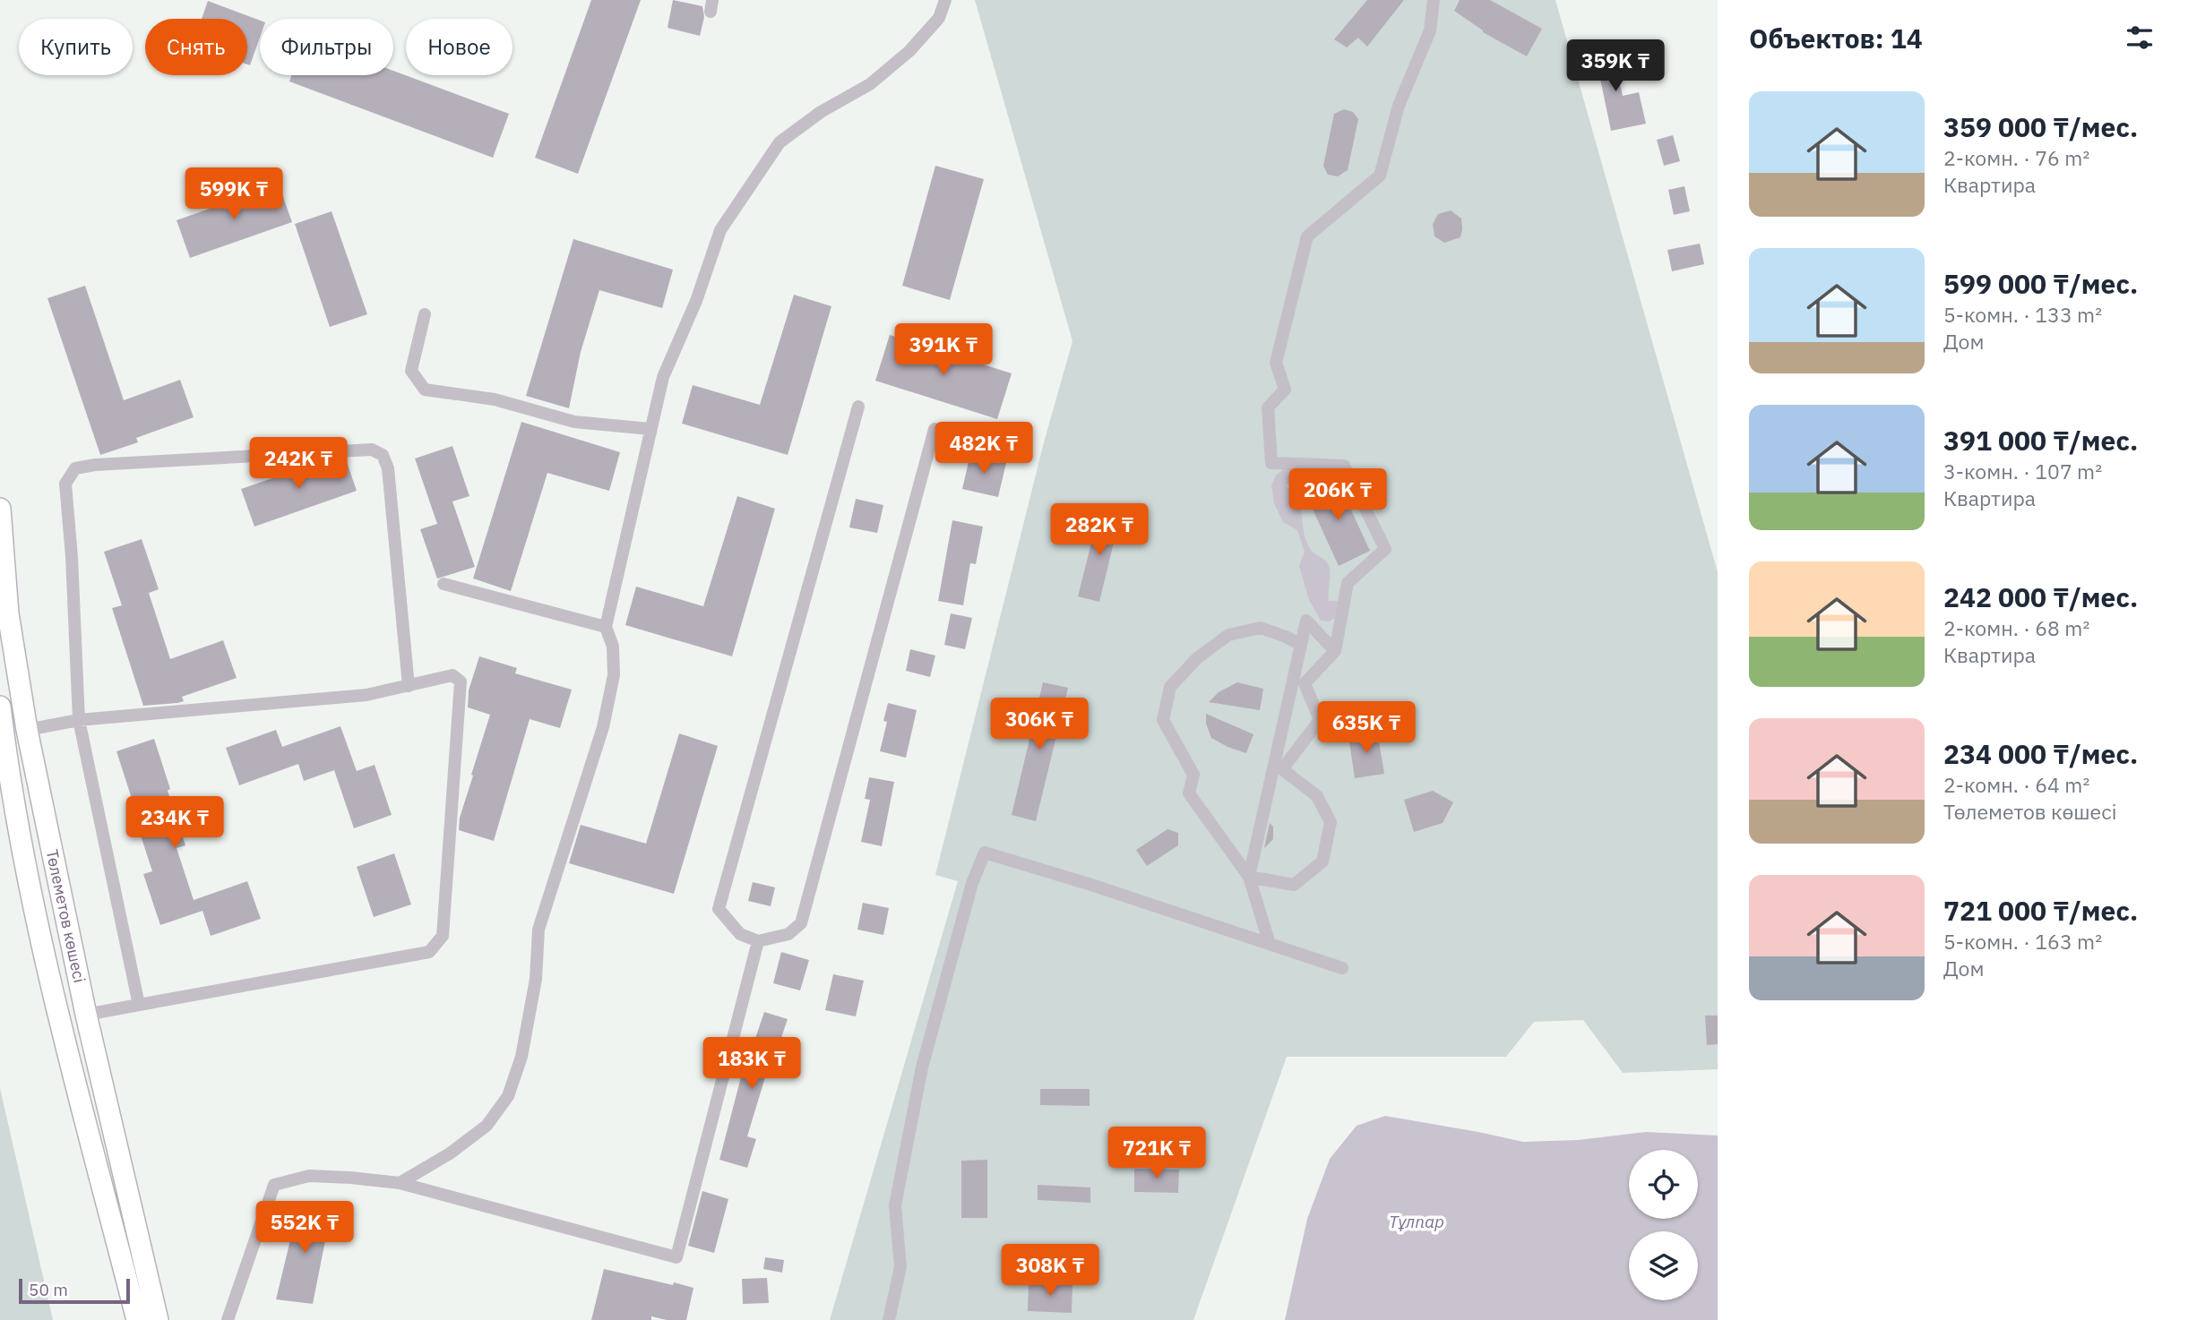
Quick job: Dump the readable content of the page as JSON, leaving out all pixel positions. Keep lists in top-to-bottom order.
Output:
{
  "streets": {
    "main road": ["Төлеметов көшесі"]
  },
  "water": ["Тұлпар"],
  "scale_bar": "50 m",
  "page": {
    "heading": "Объектов: 14",
    "chip": [
      "Купить",
      "Снять",
      "Фильтры",
      "Новое"
    ],
    "price": [
      "359K ₸",
      "599K ₸",
      "391K ₸",
      "482K ₸",
      "242K ₸",
      "206K ₸",
      "282K ₸",
      "306K ₸",
      "635K ₸",
      "234K ₸",
      "183K ₸",
      "721K ₸",
      "552K ₸",
      "308K ₸"
    ],
    "list": [
      {
        "name": "359 000 ₸/мес.",
        "note": "2-комн. · 76 m² · Квартира"
      },
      {
        "name": "599 000 ₸/мес.",
        "note": "5-комн. · 133 m² · Дом"
      },
      {
        "name": "391 000 ₸/мес.",
        "note": "3-комн. · 107 m² · Квартира"
      },
      {
        "name": "242 000 ₸/мес.",
        "note": "2-комн. · 68 m² · Квартира"
      },
      {
        "name": "234 000 ₸/мес.",
        "note": "2-комн. · 64 m² · Төлеметов көшесі"
      },
      {
        "name": "721 000 ₸/мес.",
        "note": "5-комн. · 163 m² · Дом"
      }
    ],
    "scale": "50 m"
  }
}
